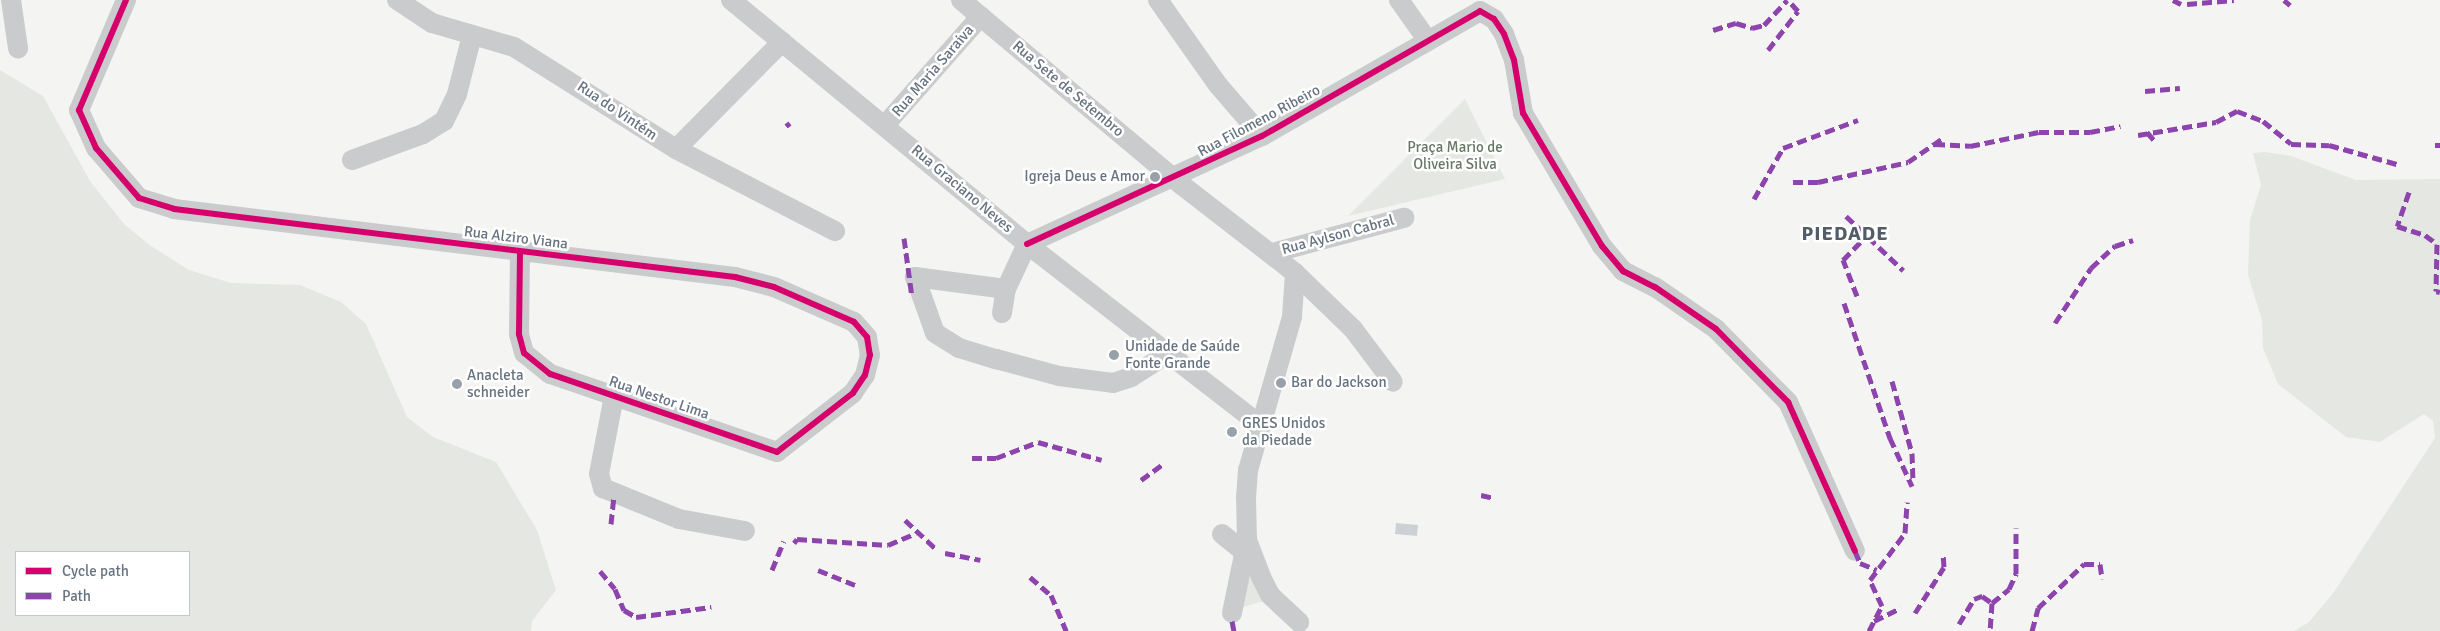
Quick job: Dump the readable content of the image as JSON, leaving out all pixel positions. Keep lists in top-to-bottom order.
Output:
{
  "streets": {
    "street": [
      "Rua Maria Saraiva",
      "Rua Sete de Setembro",
      "Rua do Vintém",
      "Rua Filomeno Ribeiro",
      "Rua Graciano Neves",
      "Rua Aylson Cabral",
      "Rua Alziro Viana",
      "Rua Nestor Lima"
    ]
  },
  "crossings": [
    ["Rua Maria Saraiva", "Rua Sete de Setembro"],
    ["Rua Maria Saraiva", "Rua Graciano Neves"],
    ["Rua Sete de Setembro", "Rua Filomeno Ribeiro"],
    ["Rua Filomeno Ribeiro", "Rua Graciano Neves"],
    ["Rua Alziro Viana", "Rua Nestor Lima"]
  ],
  "districts": ["PIEDADE"],
  "parks": ["Praça Mario de Oliveira Silva"],
  "places": [
    "Igreja Deus e Amor",
    "Unidade de Saúde Fonte Grande",
    "Bar do Jackson",
    "Anacleta schneider",
    "GRES Unidos da Piedade"
  ],
  "legend": ["Cycle path", "Path"]
}
